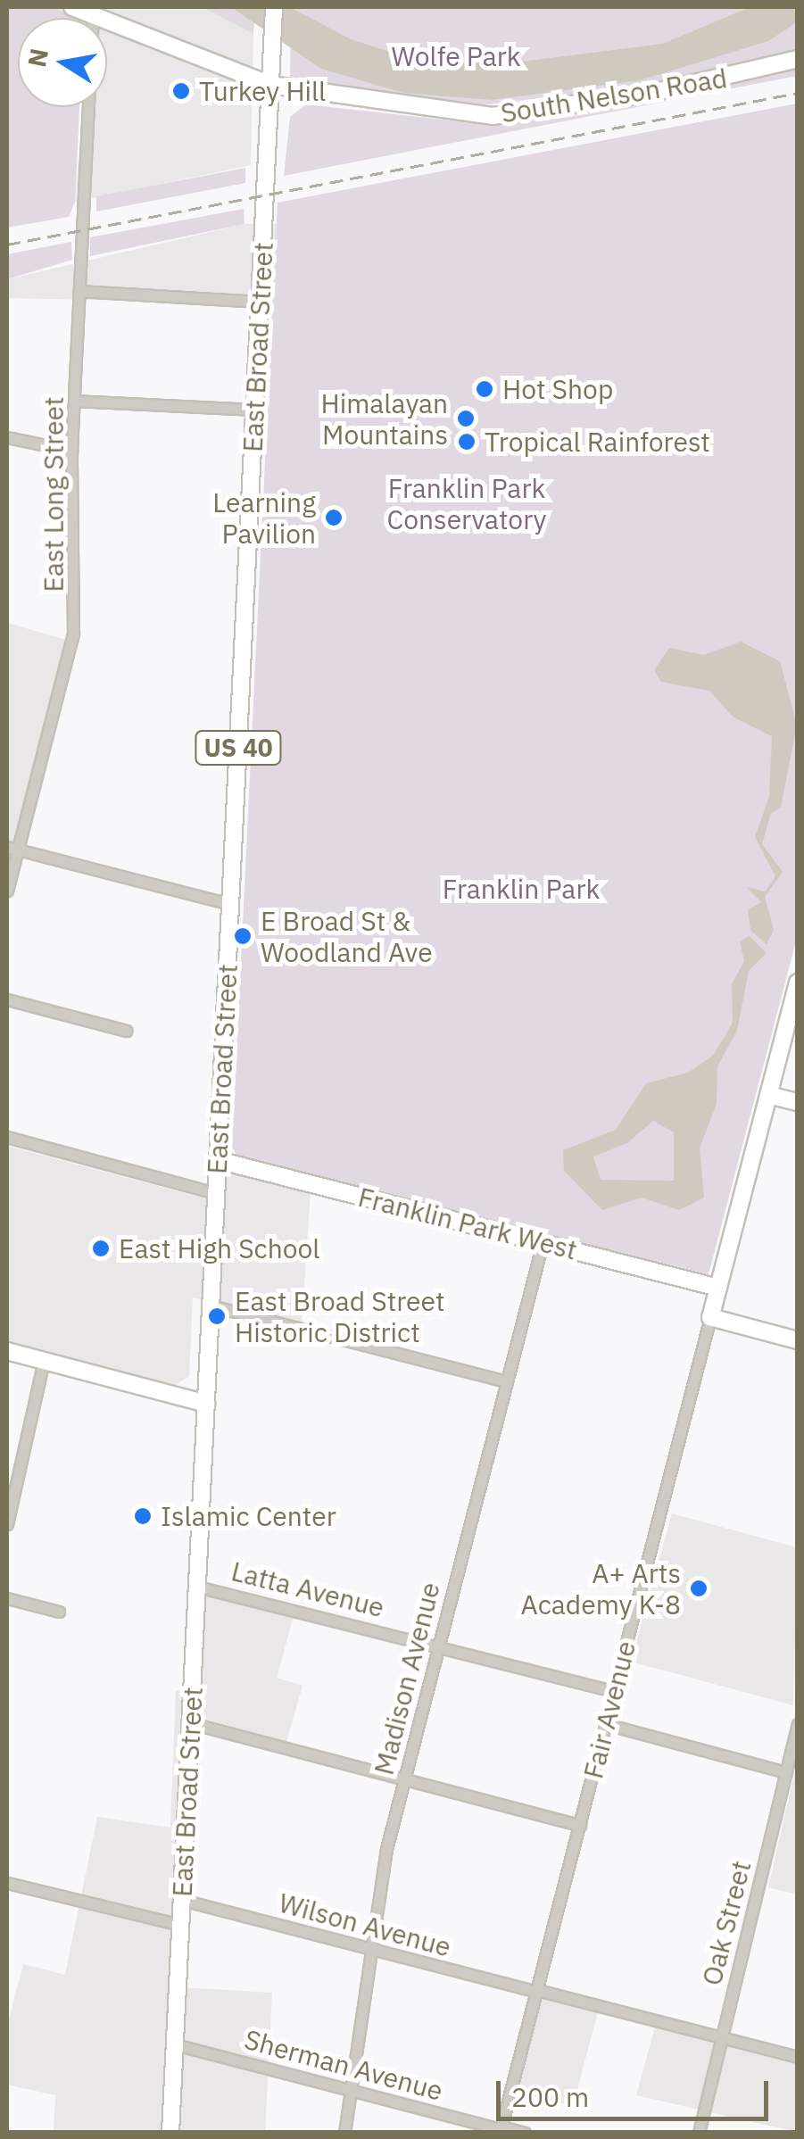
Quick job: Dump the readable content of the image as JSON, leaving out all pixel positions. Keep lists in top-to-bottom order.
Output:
{
  "streets": {
    "main road": [
      "South Nelson Road",
      "East Broad Street",
      "US 40",
      "Franklin Park West",
      "Fair Avenue"
    ],
    "street": [
      "East Long Street",
      "Latta Avenue",
      "Madison Avenue",
      "Oak Street",
      "Wilson Avenue",
      "Sherman Avenue"
    ]
  },
  "crossings": [
    ["South Nelson Road", "East Broad Street"],
    ["East Broad Street", "Franklin Park West"],
    ["East Broad Street", "Latta Avenue"],
    ["East Broad Street", "Wilson Avenue"],
    ["East Broad Street", "Sherman Avenue"],
    ["Franklin Park West", "Madison Avenue"],
    ["Franklin Park West", "Fair Avenue"],
    ["Latta Avenue", "Madison Avenue"],
    ["Latta Avenue", "Fair Avenue"],
    ["Madison Avenue", "Wilson Avenue"],
    ["Madison Avenue", "Sherman Avenue"],
    ["Fair Avenue", "Wilson Avenue"],
    ["Fair Avenue", "Sherman Avenue"],
    ["Oak Street", "Wilson Avenue"]
  ],
  "parks": ["Wolfe Park", "Franklin Park Conservatory", "Franklin Park"],
  "places": [
    "Turkey Hill",
    "Hot Shop",
    "Himalayan Mountains",
    "Tropical Rainforest",
    "Learning Pavilion",
    "E Broad St & Woodland Ave",
    "East High School",
    "East Broad Street Historic District",
    "Islamic Center",
    "A+ Arts Academy K-8"
  ],
  "scale_bar": "200 m",
  "north": "left"
}
